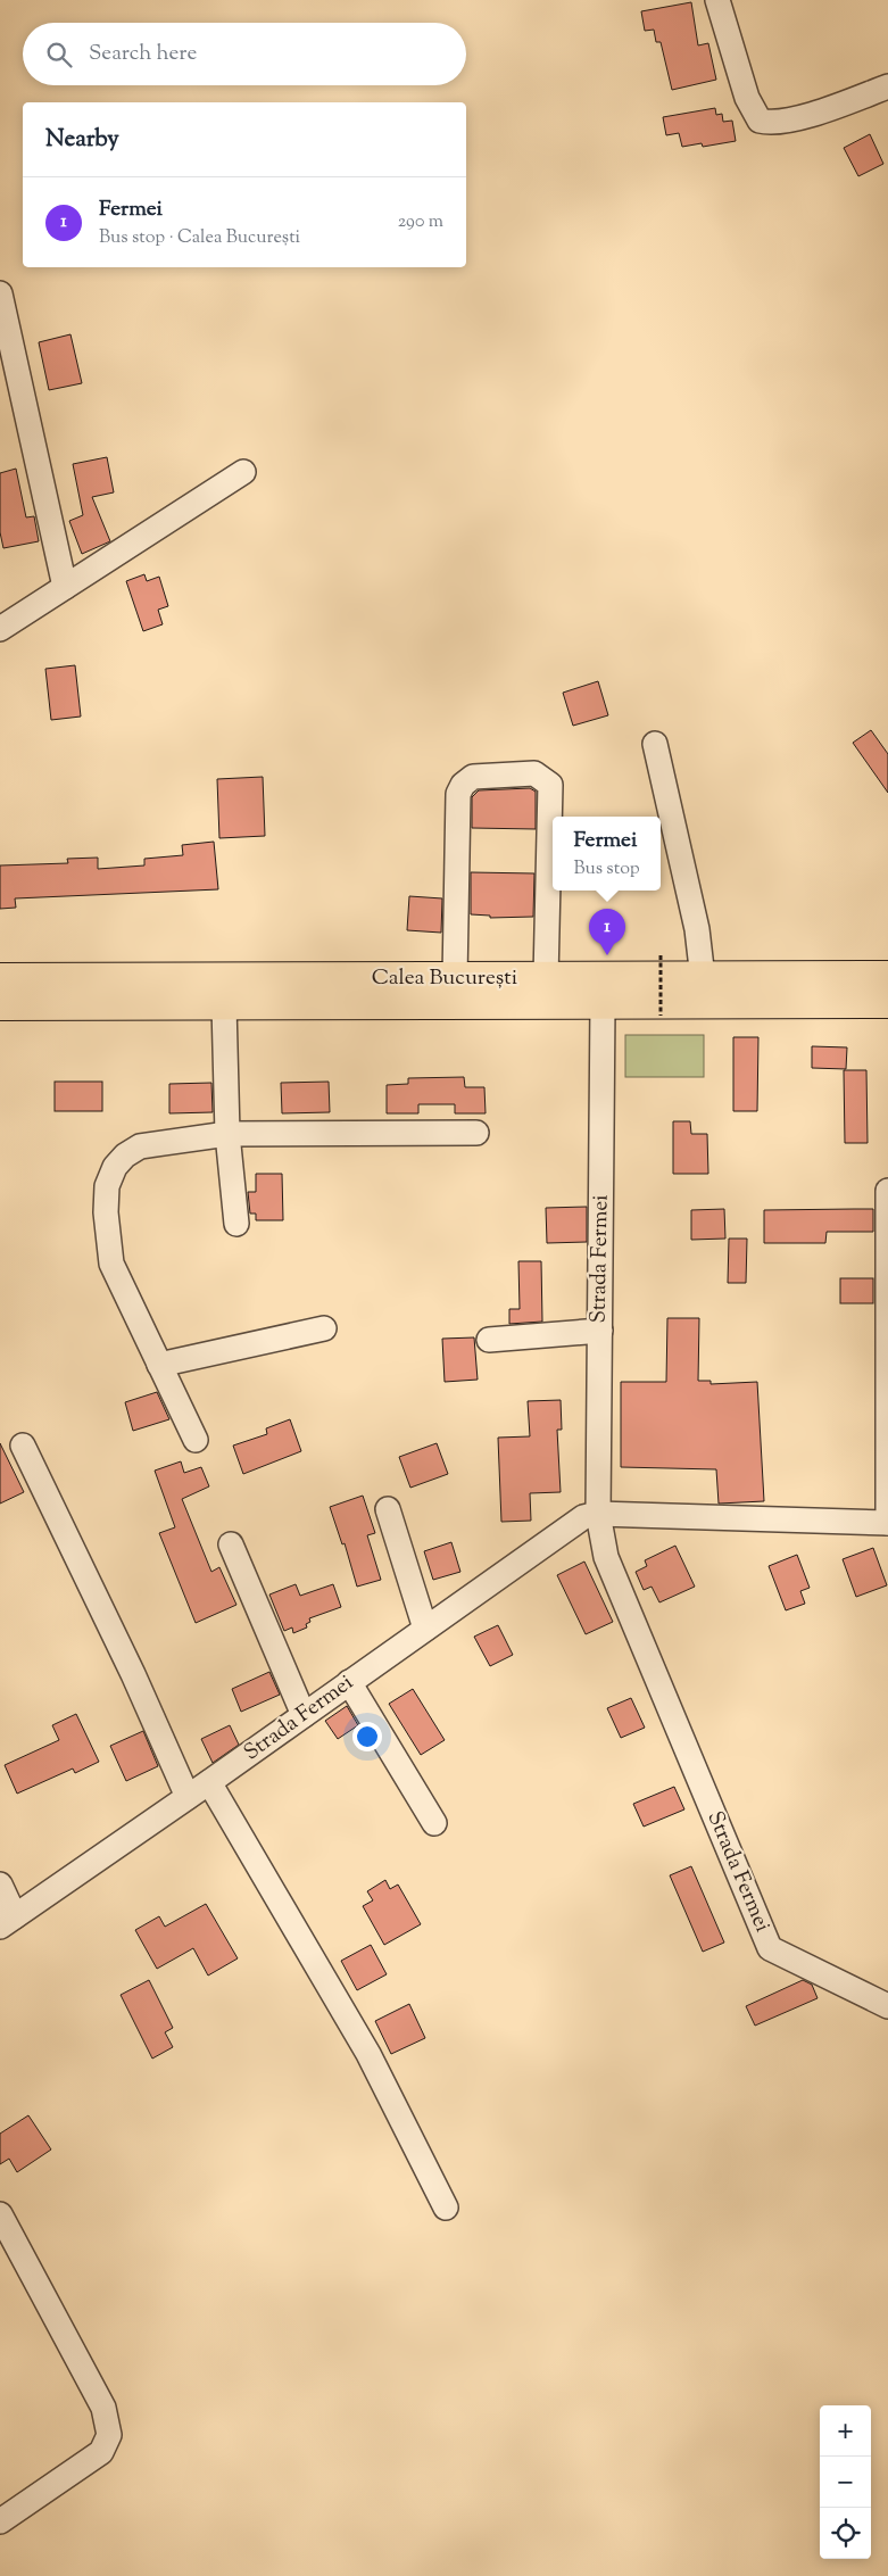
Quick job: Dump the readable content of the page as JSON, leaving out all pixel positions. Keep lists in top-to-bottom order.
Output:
{
  "streets": {
    "highway": ["Calea București"],
    "street": ["Strada Fermei"]
  },
  "crossings": [
    ["Calea București", "Strada Fermei"]
  ],
  "page": {
    "search": "Search here",
    "heading": "Nearby",
    "list": [
      {
        "mark": "1",
        "name": "Fermei",
        "note": "Bus stop · Calea București",
        "value": "290 m"
      }
    ],
    "popup": ["Fermei", "Bus stop"],
    "pins": "1",
    "map_buttons": ["+", "−"]
  }
}
